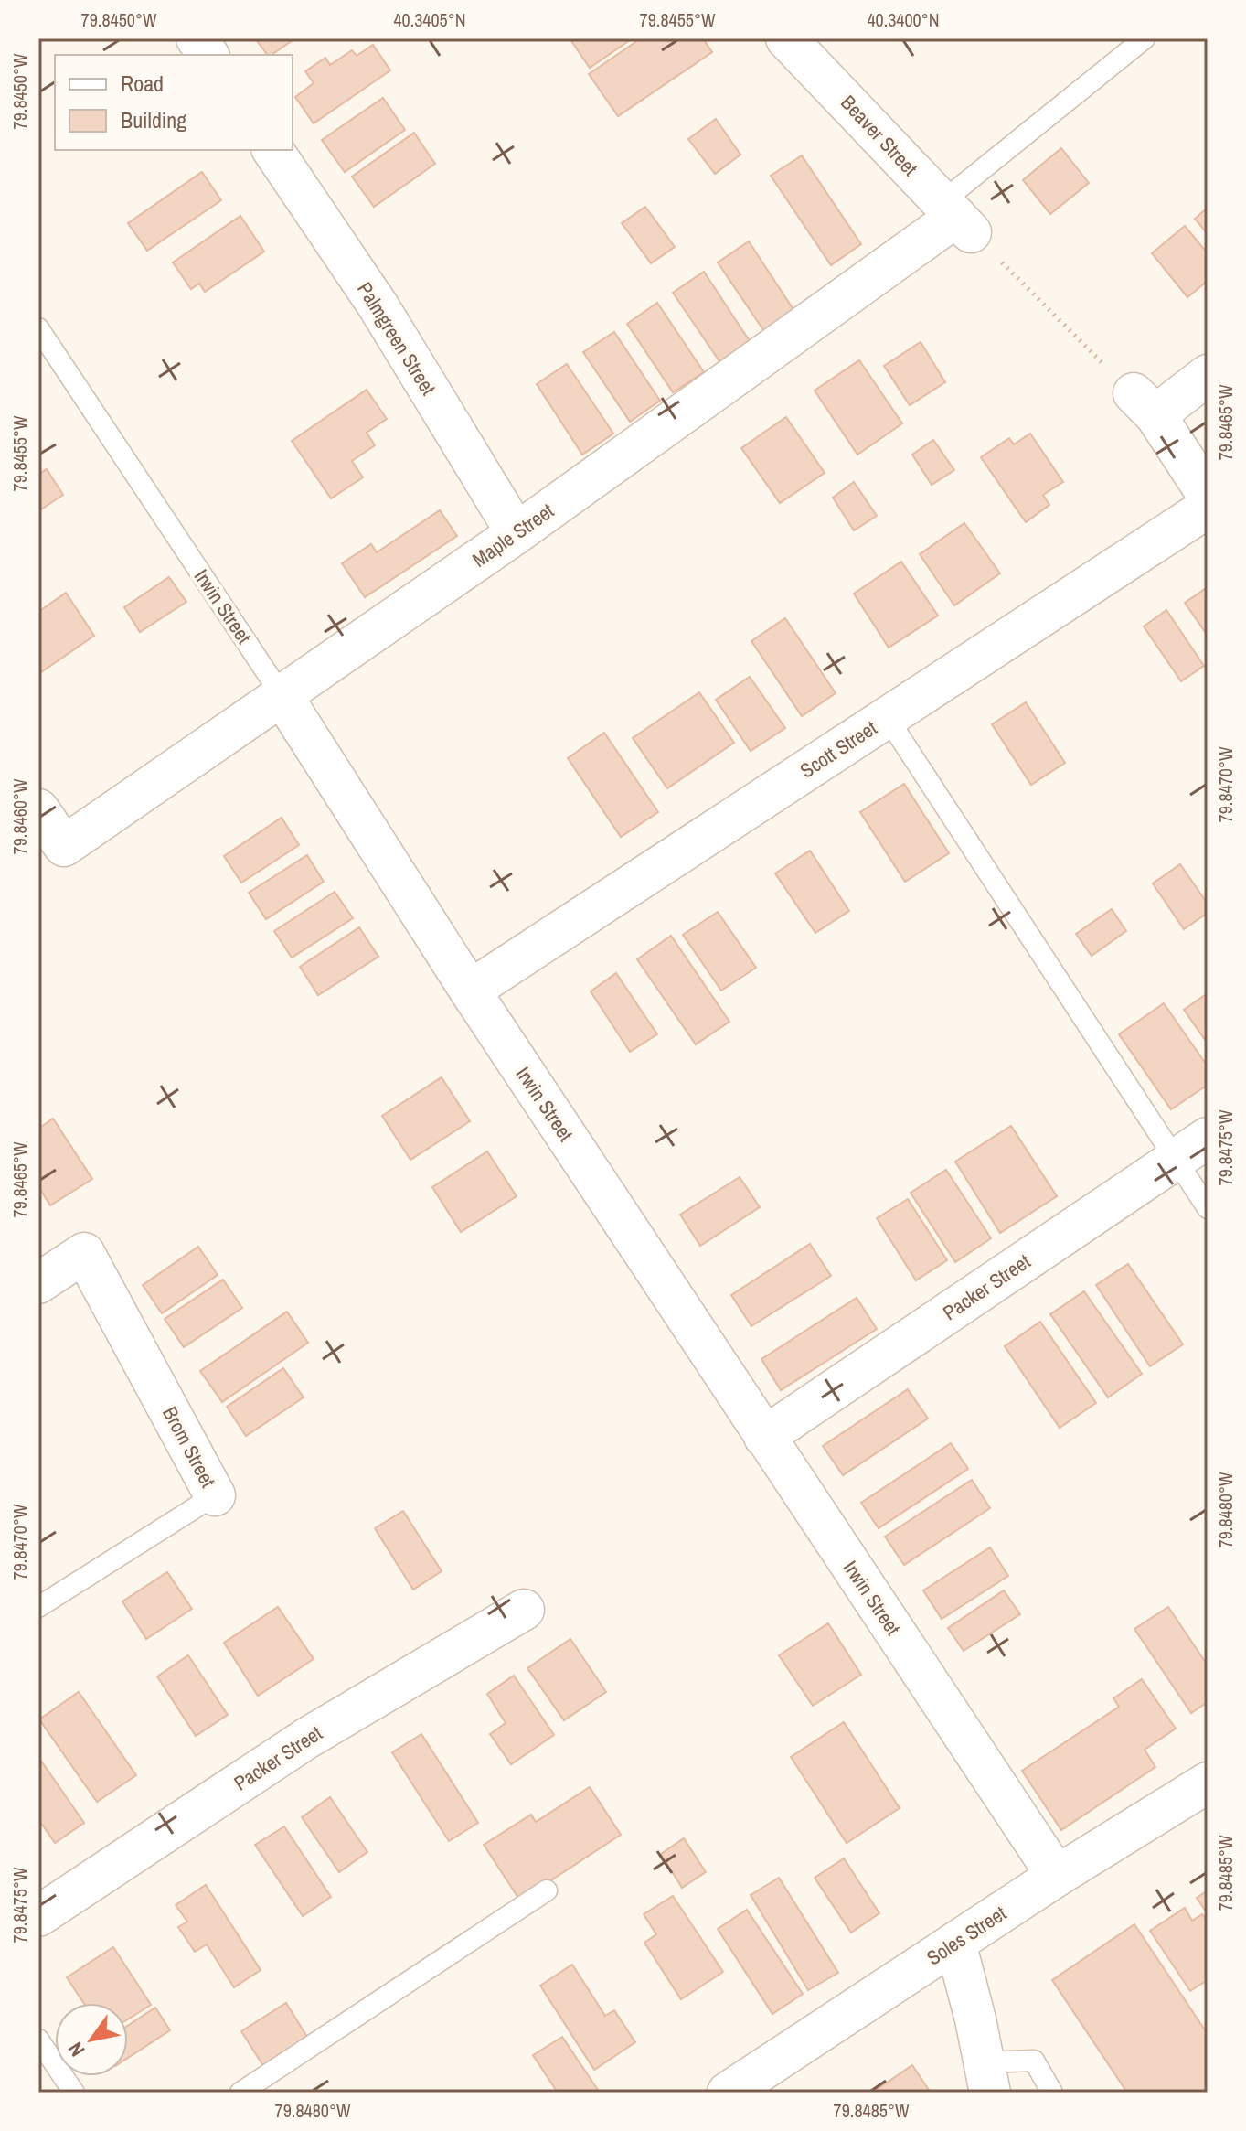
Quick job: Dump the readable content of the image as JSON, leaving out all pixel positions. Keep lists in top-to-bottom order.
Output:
{
  "streets": {
    "street": [
      "Beaver Street",
      "Palmgreen Street",
      "Maple Street",
      "Irwin Street",
      "Scott Street",
      "Packer Street",
      "Brom Street",
      "Soles Street"
    ]
  },
  "crossings": [
    ["Beaver Street", "Maple Street"],
    ["Palmgreen Street", "Maple Street"],
    ["Maple Street", "Irwin Street"],
    ["Irwin Street", "Scott Street"],
    ["Irwin Street", "Packer Street"],
    ["Irwin Street", "Soles Street"]
  ],
  "legend": ["Road", "Building"],
  "north": "bottom left",
  "coordinates": [
    "79.8450°W",
    "40.3405°N",
    "79.8455°W",
    "40.3400°N",
    "79.8465°W",
    "79.8470°W",
    "79.8460°W",
    "79.8475°W",
    "79.8480°W",
    "79.8485°W"
  ]
}
